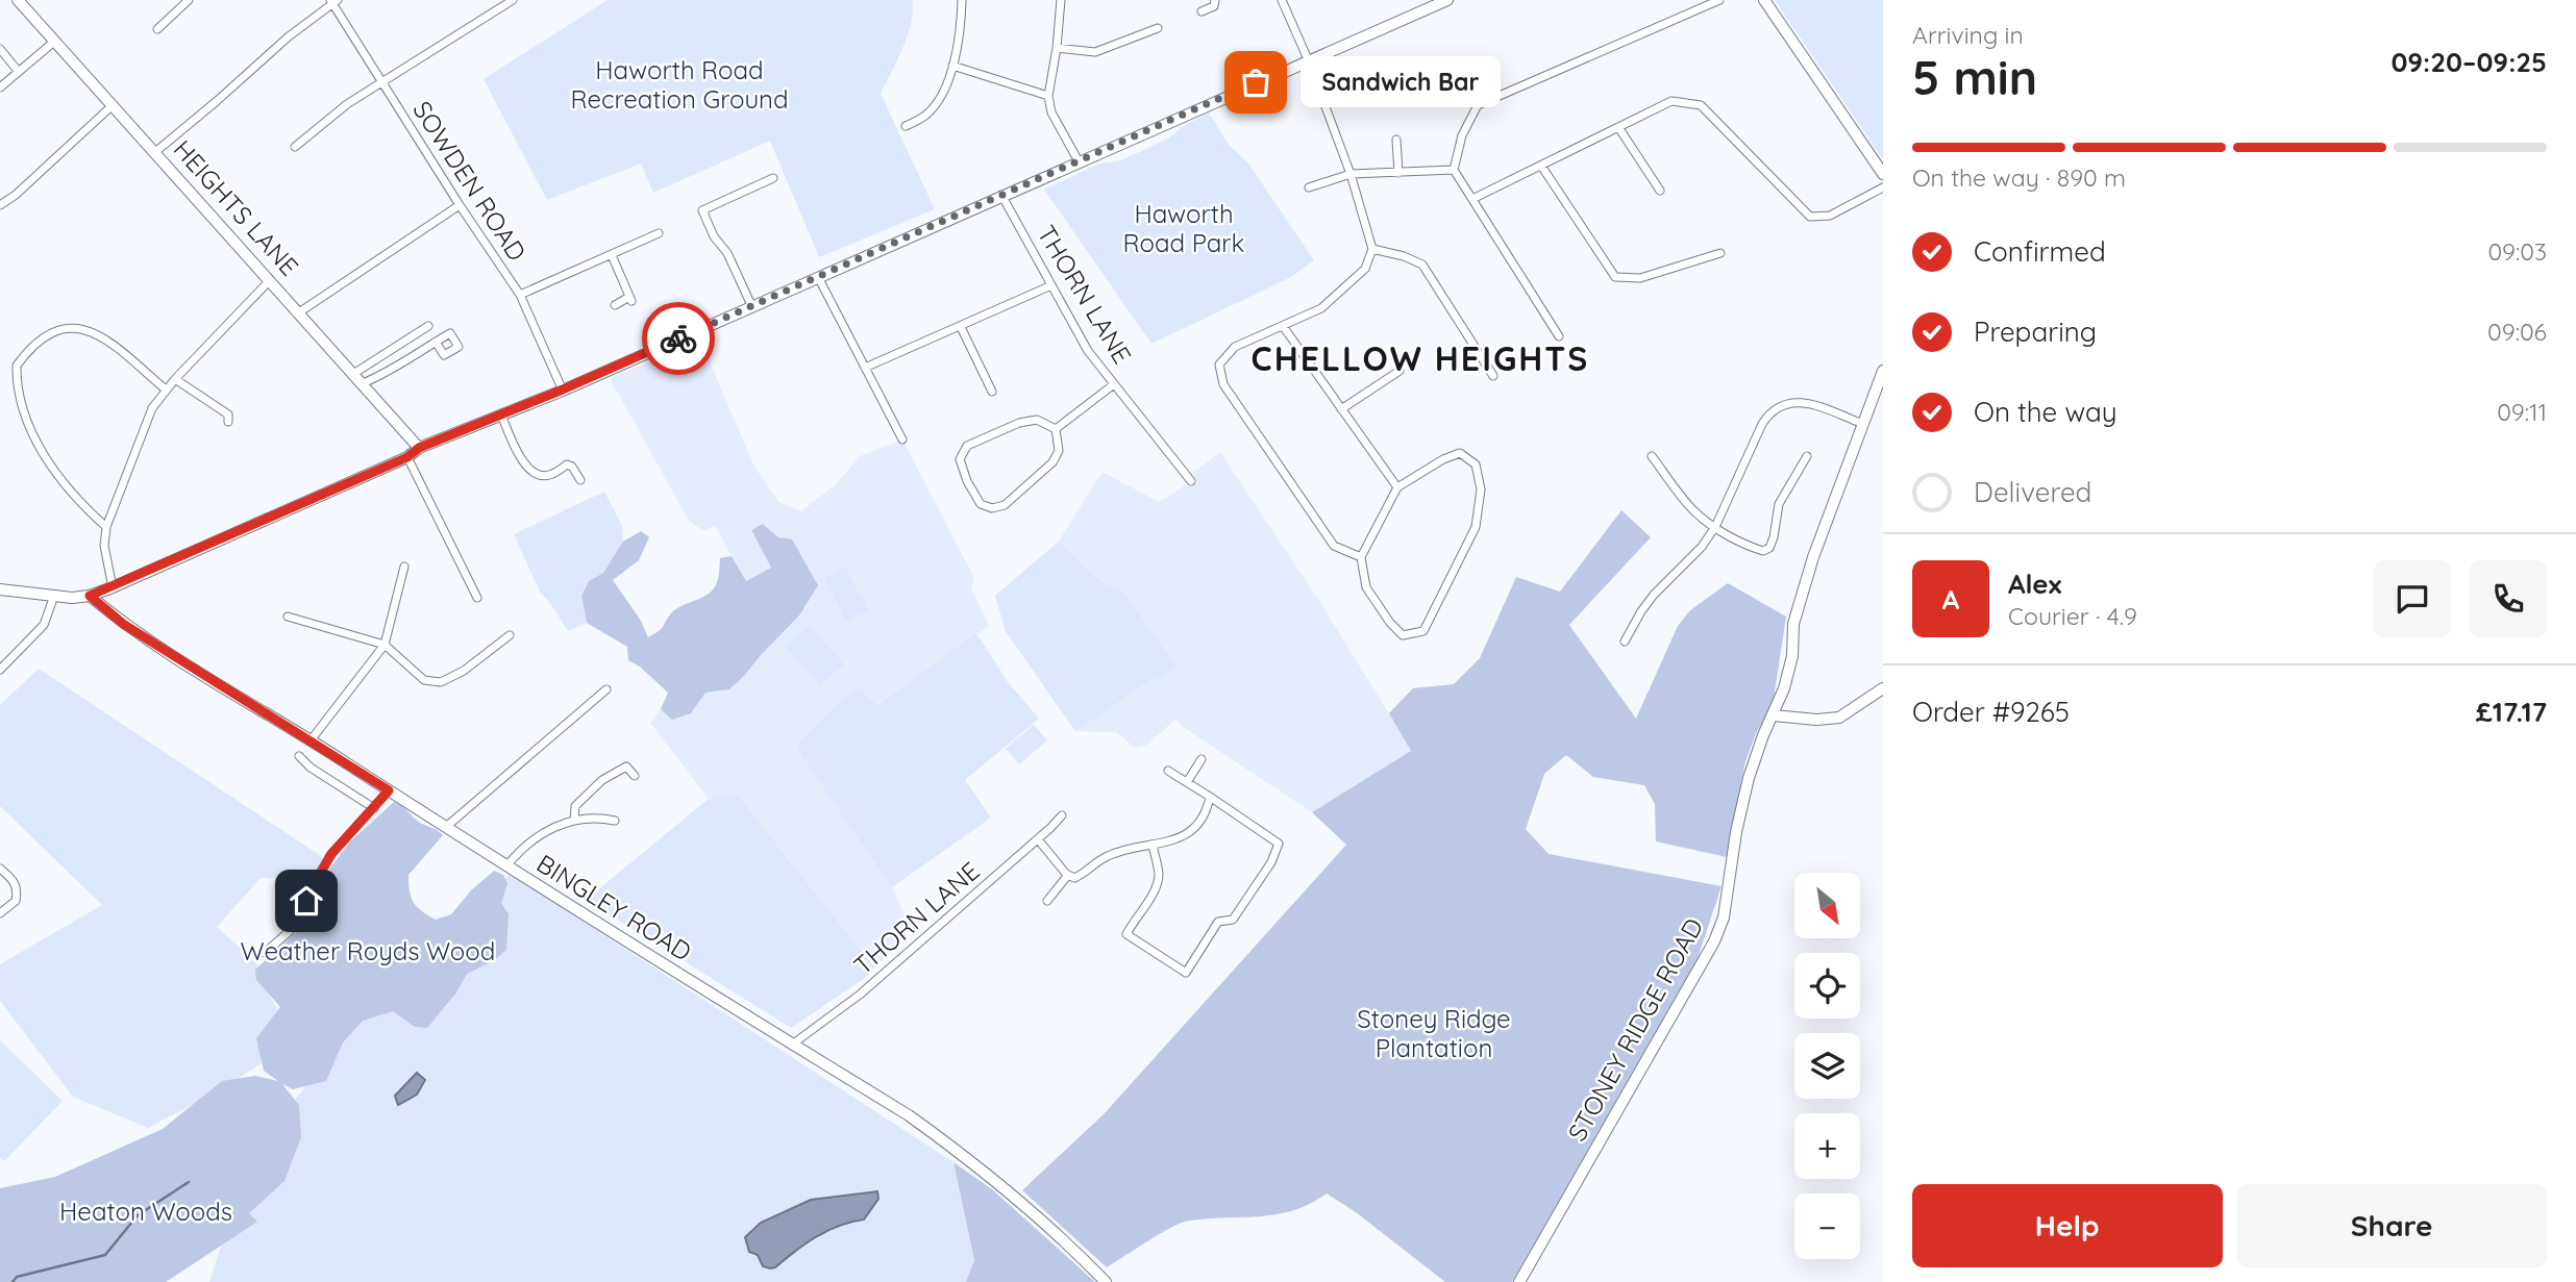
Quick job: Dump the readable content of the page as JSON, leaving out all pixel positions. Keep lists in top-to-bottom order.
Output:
{
  "streets": {
    "main road": ["HEIGHTS LANE", "BINGLEY ROAD", "STONEY RIDGE ROAD"],
    "street": ["SOWDEN ROAD", "THORN LANE"]
  },
  "crossings": [
    ["THORN LANE", "BINGLEY ROAD"]
  ],
  "districts": ["CHELLOW HEIGHTS"],
  "parks": [
    "Haworth Road Recreation Ground",
    "Haworth Road Park",
    "Weather Royds Wood",
    "Stoney Ridge Plantation",
    "Heaton Woods"
  ],
  "places": ["Sandwich Bar"],
  "north": "bottom right",
  "page": {
    "heading": ["5 min", "Arriving in", "09:20–09:25"],
    "panel": [
      "Alex",
      "Courier · 4.9",
      "Order #9265",
      "£17.17"
    ],
    "bubble": "Sandwich Bar",
    "bar": "On the way · 890 m",
    "list": [
      ["Confirmed", "09:03"],
      ["Preparing", "09:06"],
      ["On the way", "09:11"],
      "Delivered"
    ],
    "round": "A",
    "map_buttons": ["+", "−"],
    "buttons": ["Help", "Share"]
  }
}
